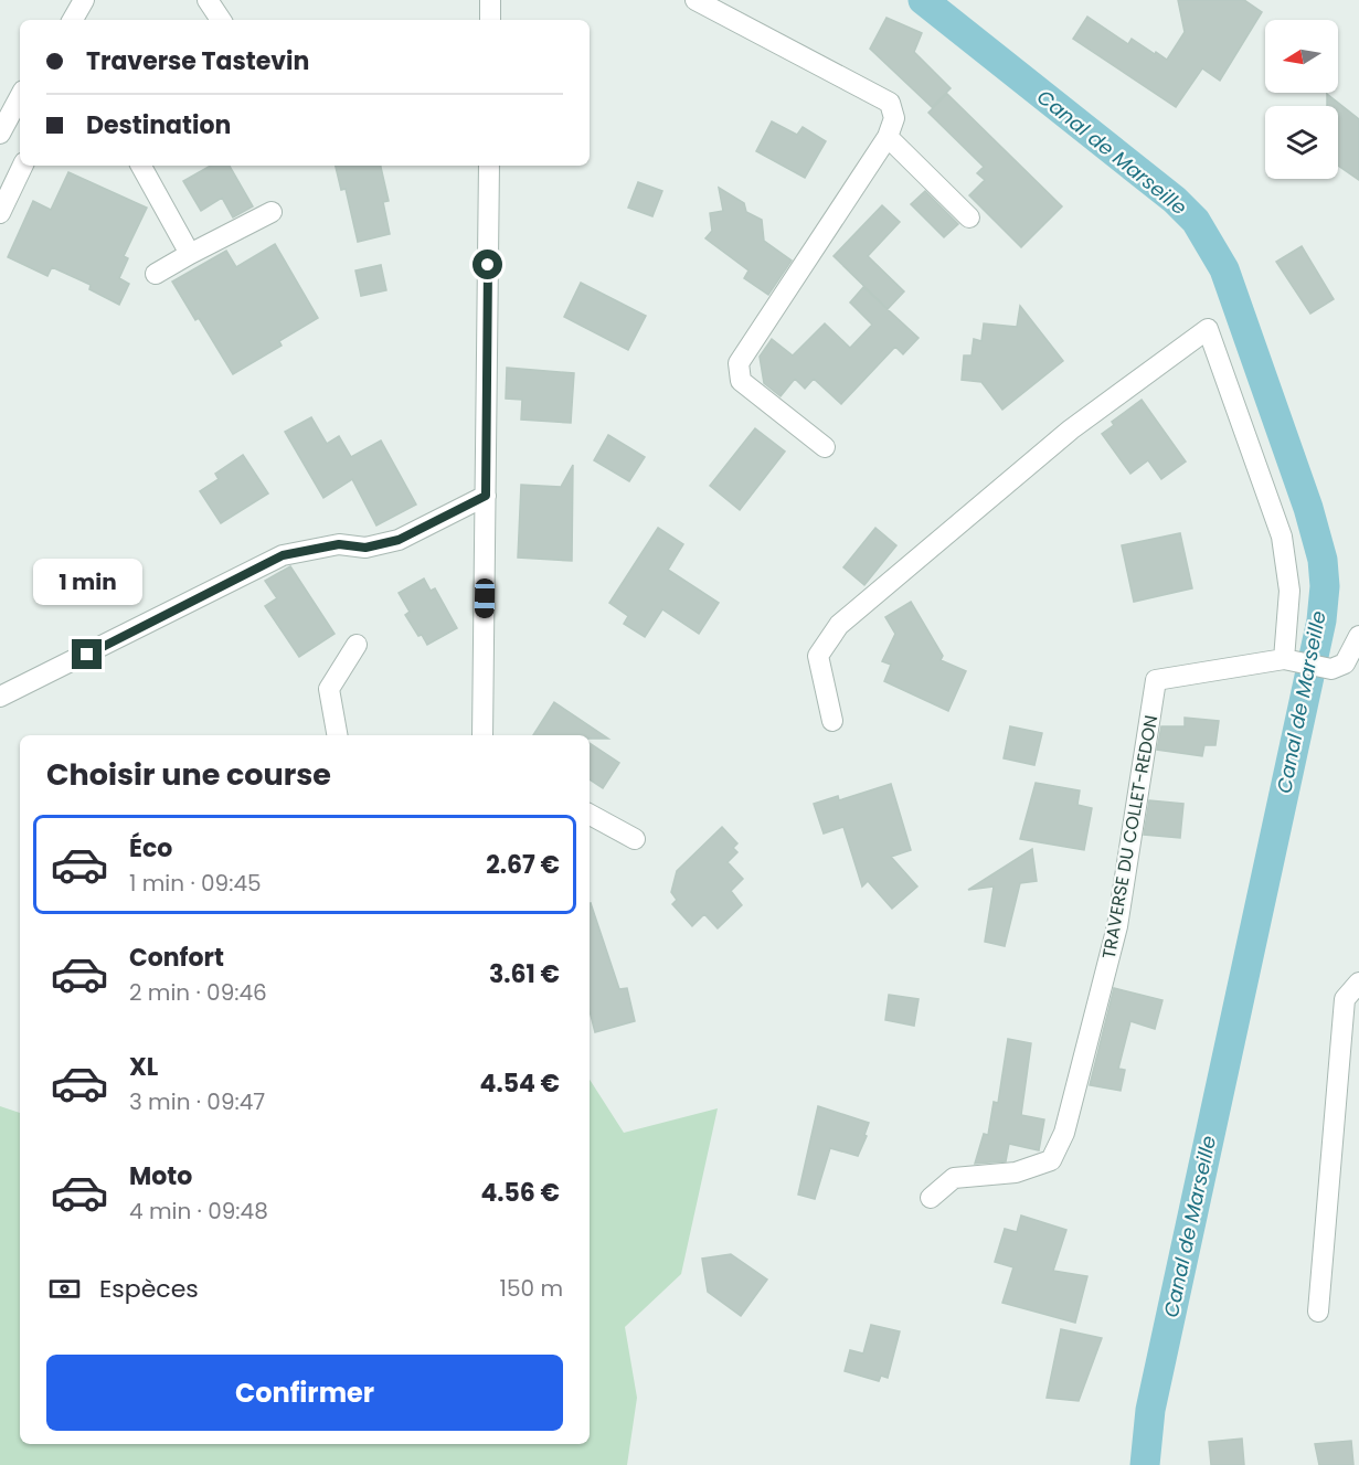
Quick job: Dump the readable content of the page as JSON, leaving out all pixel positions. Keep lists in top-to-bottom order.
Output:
{
  "streets": {
    "street": ["TRAVERSE DU COLLET-REDON"]
  },
  "water": ["Canal de Marseille"],
  "north": "left",
  "page": {
    "banner": ["Traverse Tastevin", "Destination"],
    "bubble": "1 min",
    "heading": "Choisir une course",
    "list": [
      {
        "name": "Éco",
        "note": "1 min · 09:45",
        "value": "2.67 €"
      },
      {
        "name": "Confort",
        "note": "2 min · 09:46",
        "value": "3.61 €"
      },
      {
        "name": "XL",
        "note": "3 min · 09:47",
        "value": "4.54 €"
      },
      {
        "name": "Moto",
        "note": "4 min · 09:48",
        "value": "4.56 €"
      }
    ],
    "pay": ["Espèces", "150 m"],
    "buttons": "Confirmer"
  }
}
